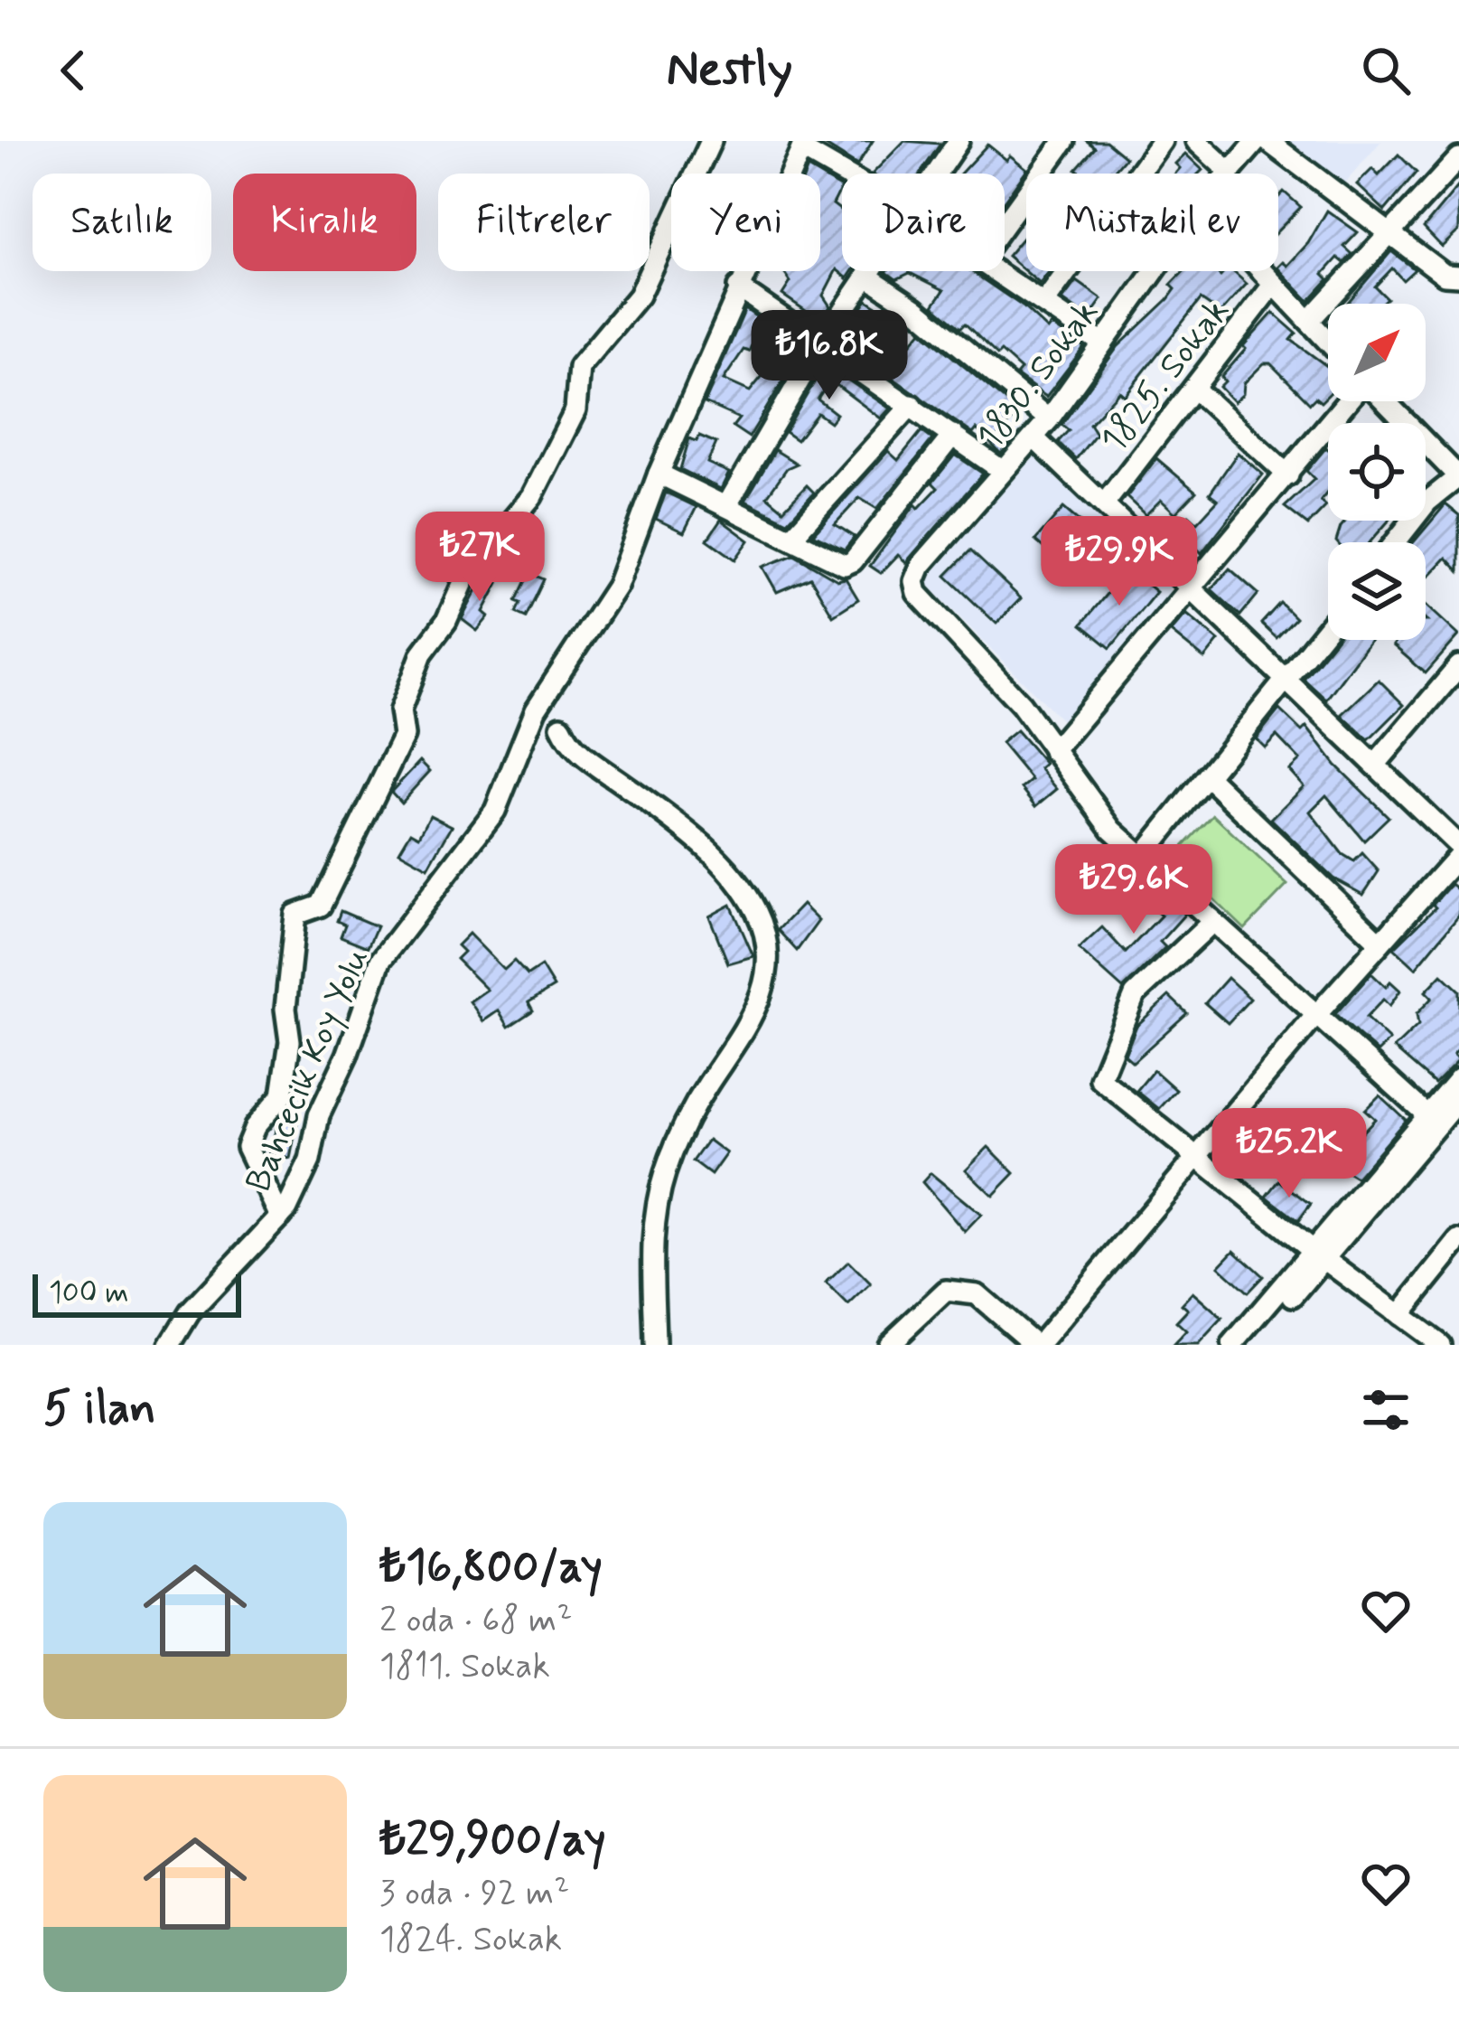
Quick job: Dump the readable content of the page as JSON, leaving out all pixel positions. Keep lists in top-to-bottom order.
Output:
{
  "streets": {
    "street": ["1830. Sokak", "1825. Sokak", "Bahcecik Koy Yolu"]
  },
  "scale_bar": "100 m",
  "north": "top right",
  "page": {
    "header": "Nestly",
    "chip": [
      "Satılık",
      "Kiralık",
      "Filtreler",
      "Yeni",
      "Daire",
      "Müstakil ev"
    ],
    "price": [
      "₺16.8K",
      "₺27K",
      "₺29.9K",
      "₺29.6K",
      "₺25.2K"
    ],
    "scale": "100 m",
    "heading": "5 ilan",
    "list": [
      {
        "name": "₺16,800/ay",
        "note": "2 oda · 68 m² · 1811. Sokak"
      },
      {
        "name": "₺29,900/ay",
        "note": "3 oda · 92 m² · 1824. Sokak"
      }
    ]
  }
}
